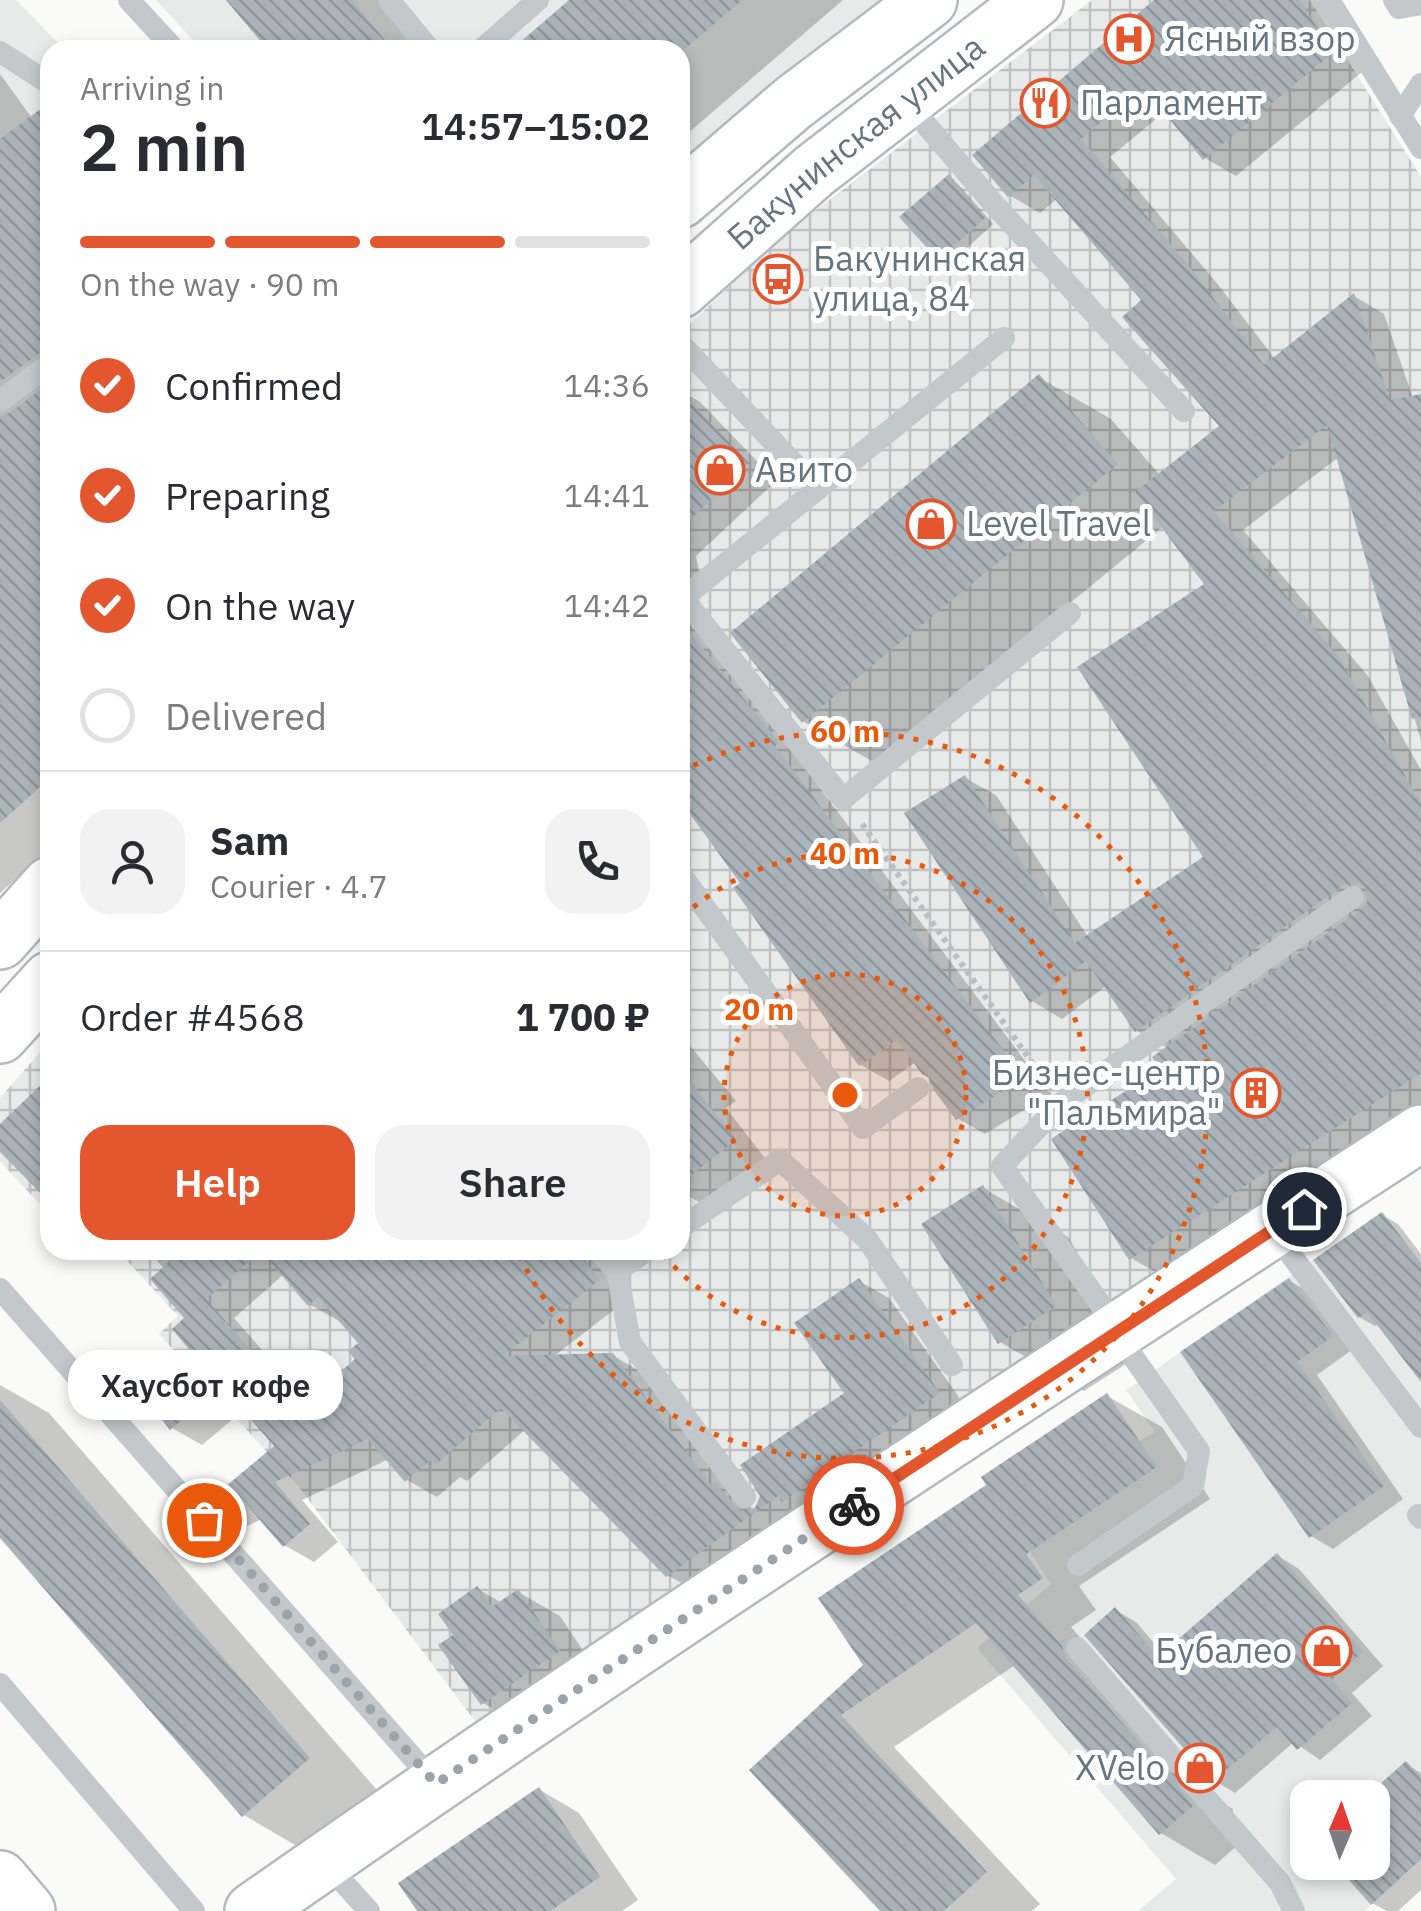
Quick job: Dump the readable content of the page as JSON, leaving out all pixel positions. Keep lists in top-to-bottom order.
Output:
{
  "streets": {
    "street": ["Бакунинская улица"]
  },
  "places": {
    "hospital": ["Ясный взор"],
    "restaurant": ["Парламент"],
    "bus stop": ["Бакунинская улица, 84"],
    "shop": [
      "Авито",
      "Level Travel",
      "Бубалео",
      "XVelo"
    ],
    "building": ["Бизнес-центр \"Пальмира\""],
    "other": ["Хаусбот кофе"]
  },
  "north": "top",
  "page": {
    "heading": ["2 min", "Arriving in", "14:57–15:02"],
    "panel": [
      "Sam",
      "Courier · 4.7",
      "Order #4568",
      "1 700 ₽"
    ],
    "bar": "On the way · 90 m",
    "list": [
      ["Confirmed", "14:36"],
      ["Preparing", "14:41"],
      ["On the way", "14:42"],
      "Delivered"
    ],
    "buttons": ["Help", "Share"],
    "bubble": "Хаусбот кофе"
  },
  "rings": ["60 m", "40 m", "20 m"]
}
